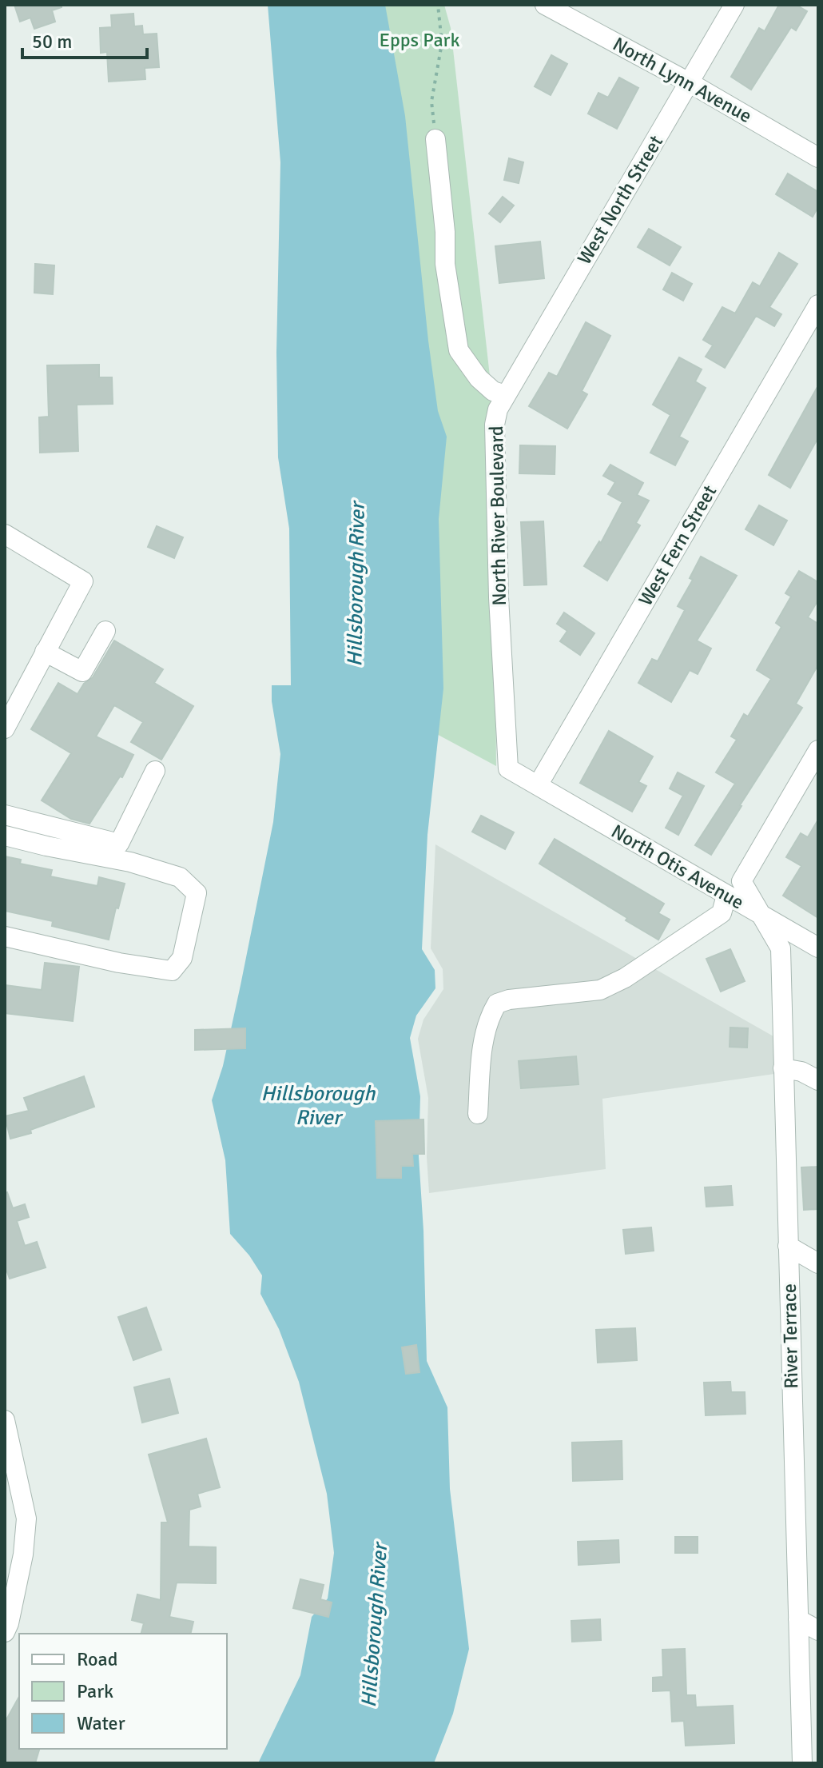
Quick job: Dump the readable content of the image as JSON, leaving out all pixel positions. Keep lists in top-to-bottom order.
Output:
{
  "streets": {
    "street": [
      "North Lynn Avenue",
      "West North Street",
      "North River Boulevard",
      "West Fern Street",
      "North Otis Avenue",
      "River Terrace"
    ]
  },
  "crossings": [
    ["North Lynn Avenue", "West North Street"],
    ["West North Street", "North River Boulevard"],
    ["North River Boulevard", "West Fern Street"],
    ["North River Boulevard", "North Otis Avenue"],
    ["West Fern Street", "North Otis Avenue"],
    ["North Otis Avenue", "River Terrace"]
  ],
  "water": ["Hillsborough River"],
  "parks": ["Epps Park"],
  "legend": ["Road", "Park", "Water"],
  "scale_bar": "50 m"
}
